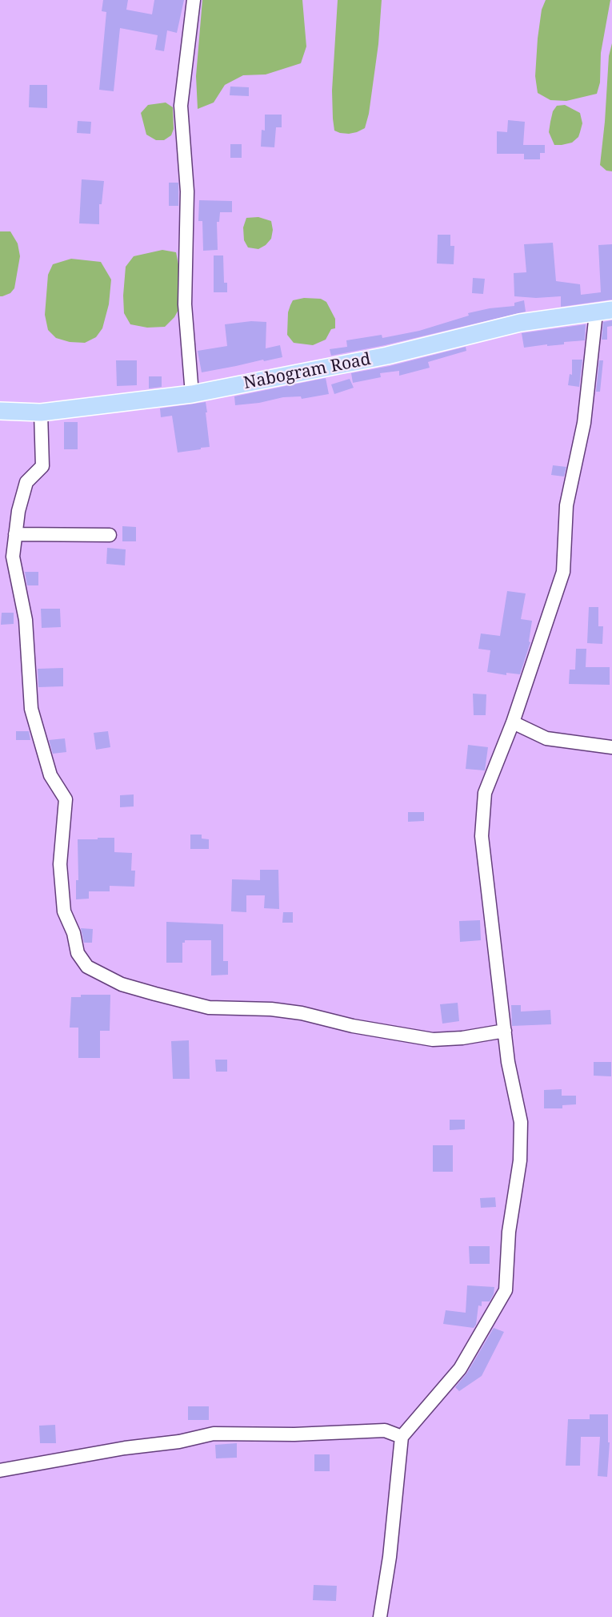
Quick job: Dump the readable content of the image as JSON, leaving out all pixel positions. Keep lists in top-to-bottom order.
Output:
{
  "streets": {
    "main road": ["Nabogram Road"]
  }
}
